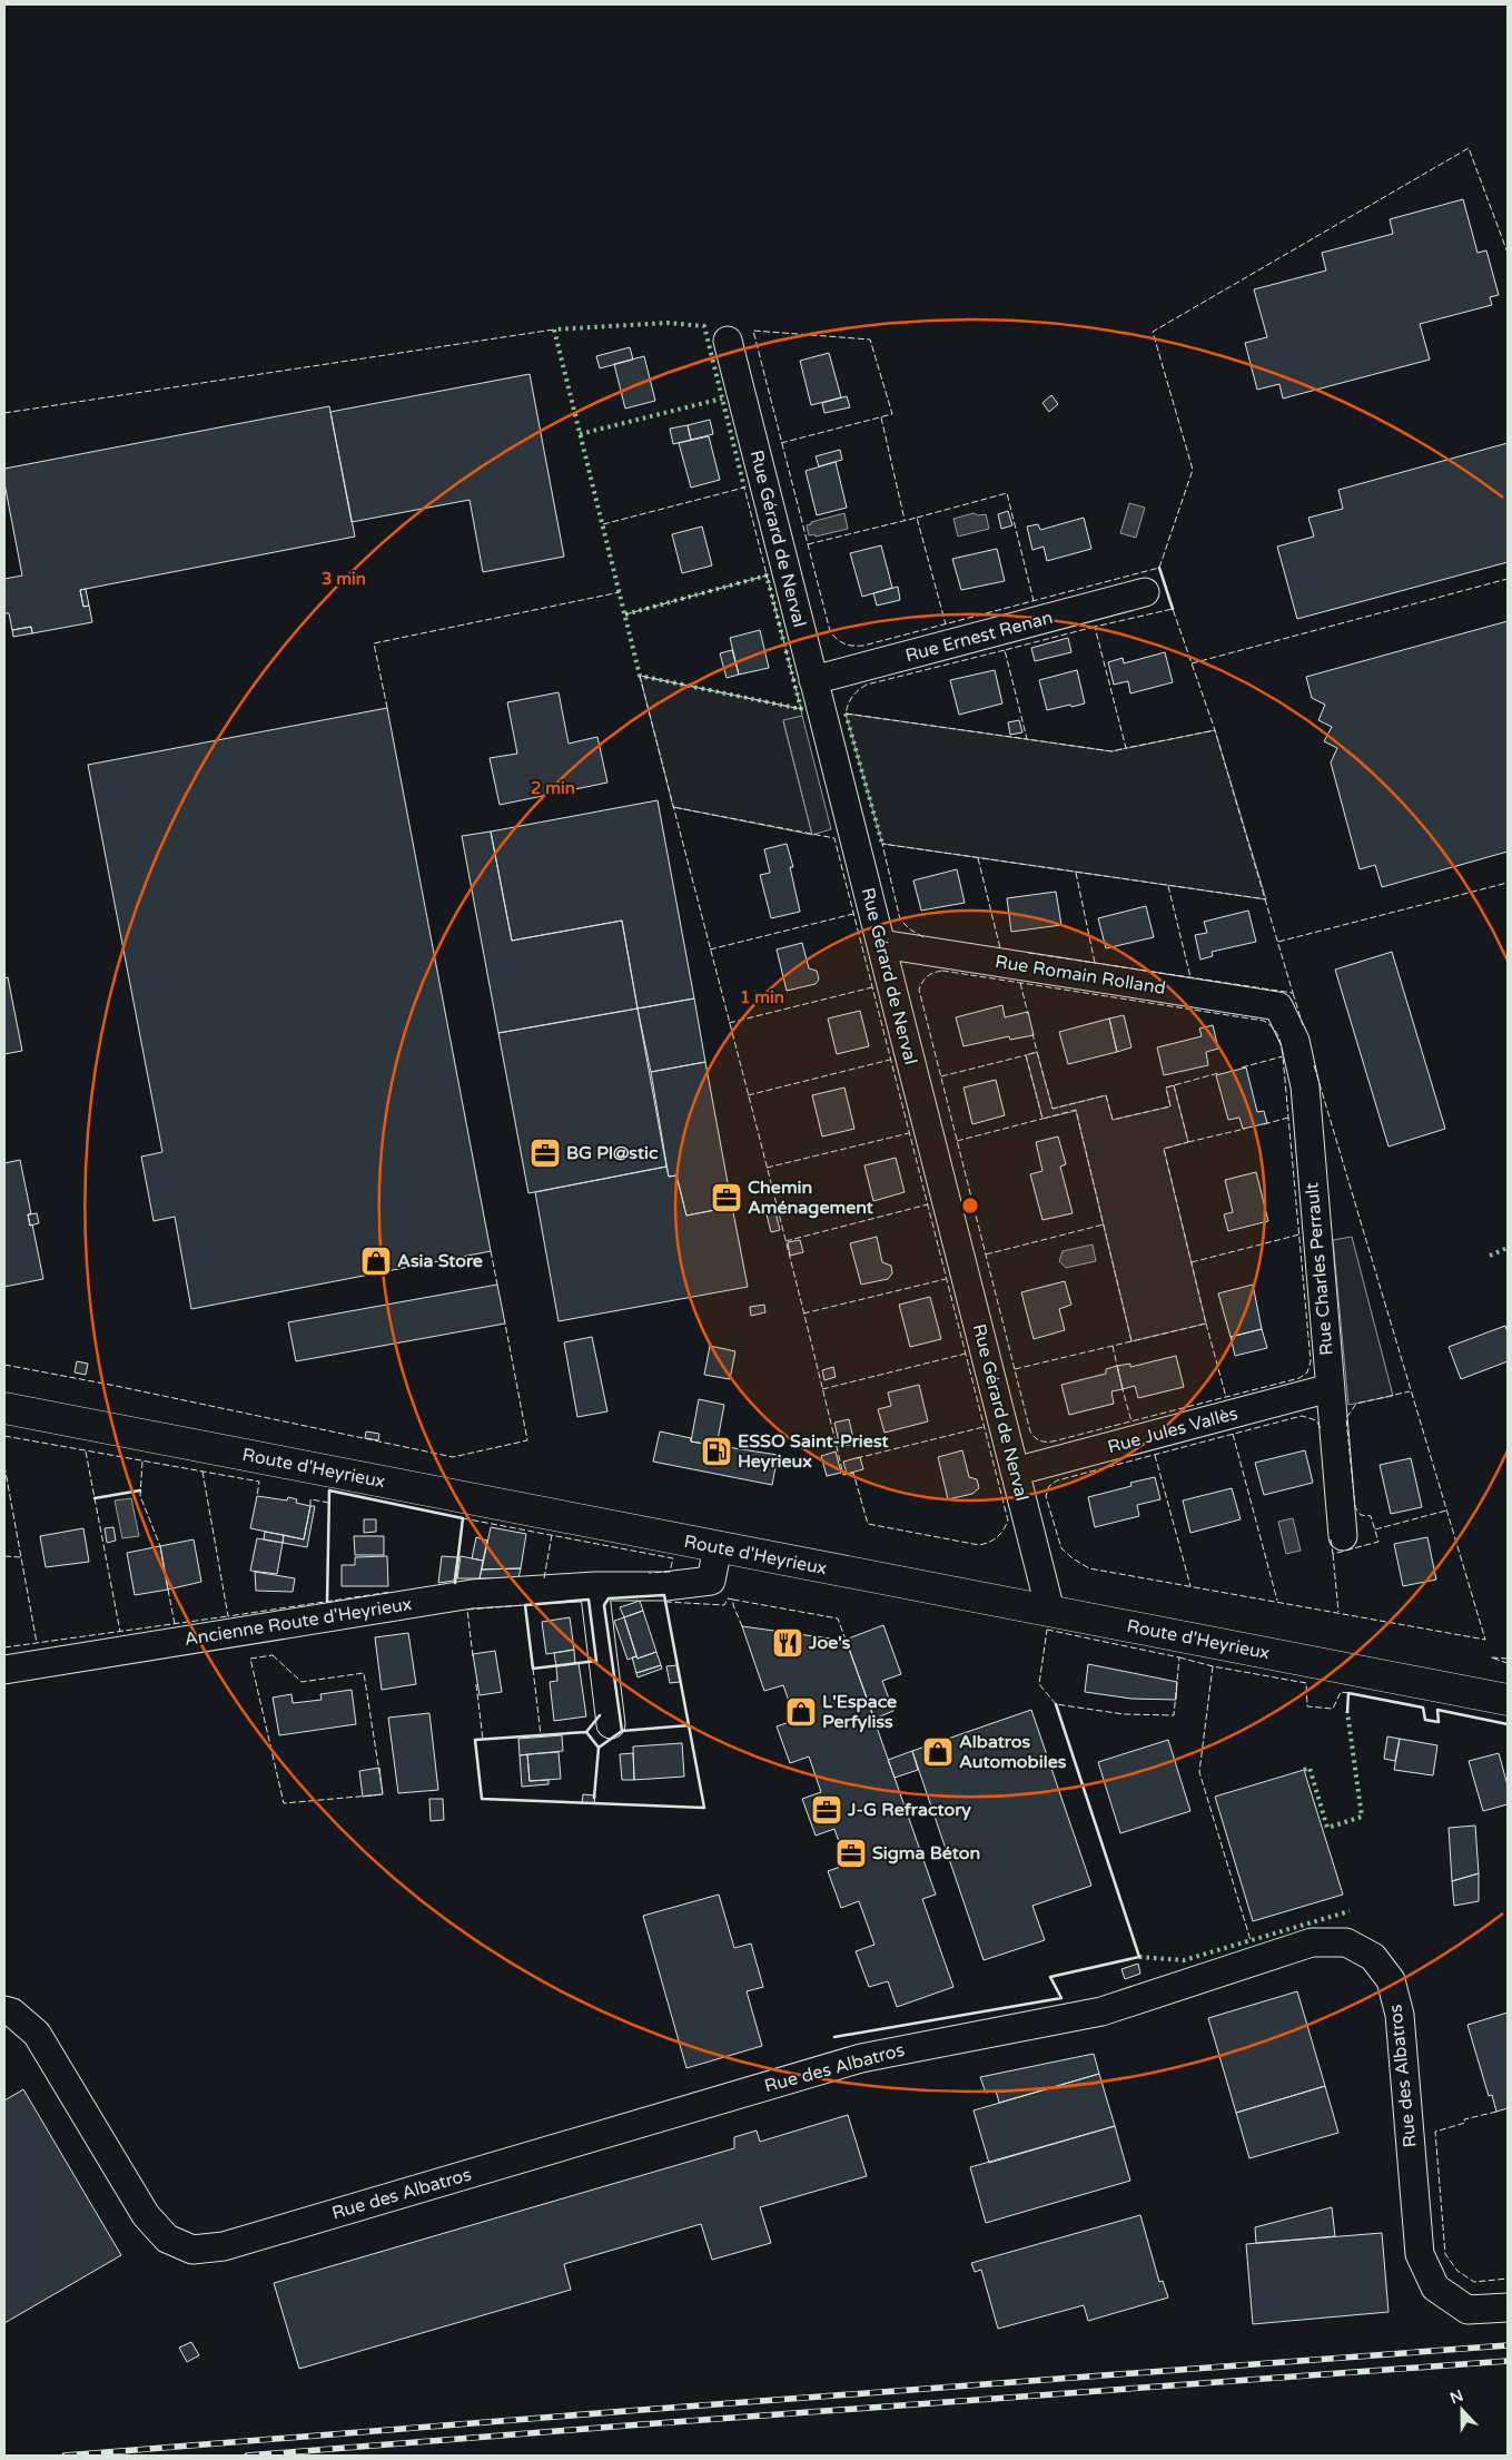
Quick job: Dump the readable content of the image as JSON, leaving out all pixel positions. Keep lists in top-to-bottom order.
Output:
{
  "streets": {
    "main road": ["Route d'Heyrieux"],
    "street": [
      "Rue Gérard de Nerval",
      "Rue Ernest Renan",
      "Rue Romain Rolland",
      "Rue Charles Perrault",
      "Rue Jules Vallès",
      "Ancienne Route d'Heyrieux",
      "Rue des Albatros"
    ]
  },
  "crossings": [
    ["Rue Gérard de Nerval", "Rue Ernest Renan"],
    ["Rue Gérard de Nerval", "Rue Romain Rolland"],
    ["Rue Gérard de Nerval", "Rue Jules Vallès"],
    ["Rue Gérard de Nerval", "Route d'Heyrieux"],
    ["Rue Romain Rolland", "Rue Charles Perrault"],
    ["Rue Charles Perrault", "Rue Jules Vallès"],
    ["Route d'Heyrieux", "Ancienne Route d'Heyrieux"]
  ],
  "places": {
    "office": [
      "BG Pl@stic",
      "Chemin Aménagement",
      "J-G Refractory",
      "Sigma Béton"
    ],
    "shop": ["Asia Store", "L'Espace Perfyliss", "Albatros Automobiles"],
    "fuel station": ["ESSO Saint-Priest Heyrieux"],
    "restaurant": ["Joe's"]
  },
  "north": "top",
  "rings": ["3 min", "2 min", "1 min"]
}
